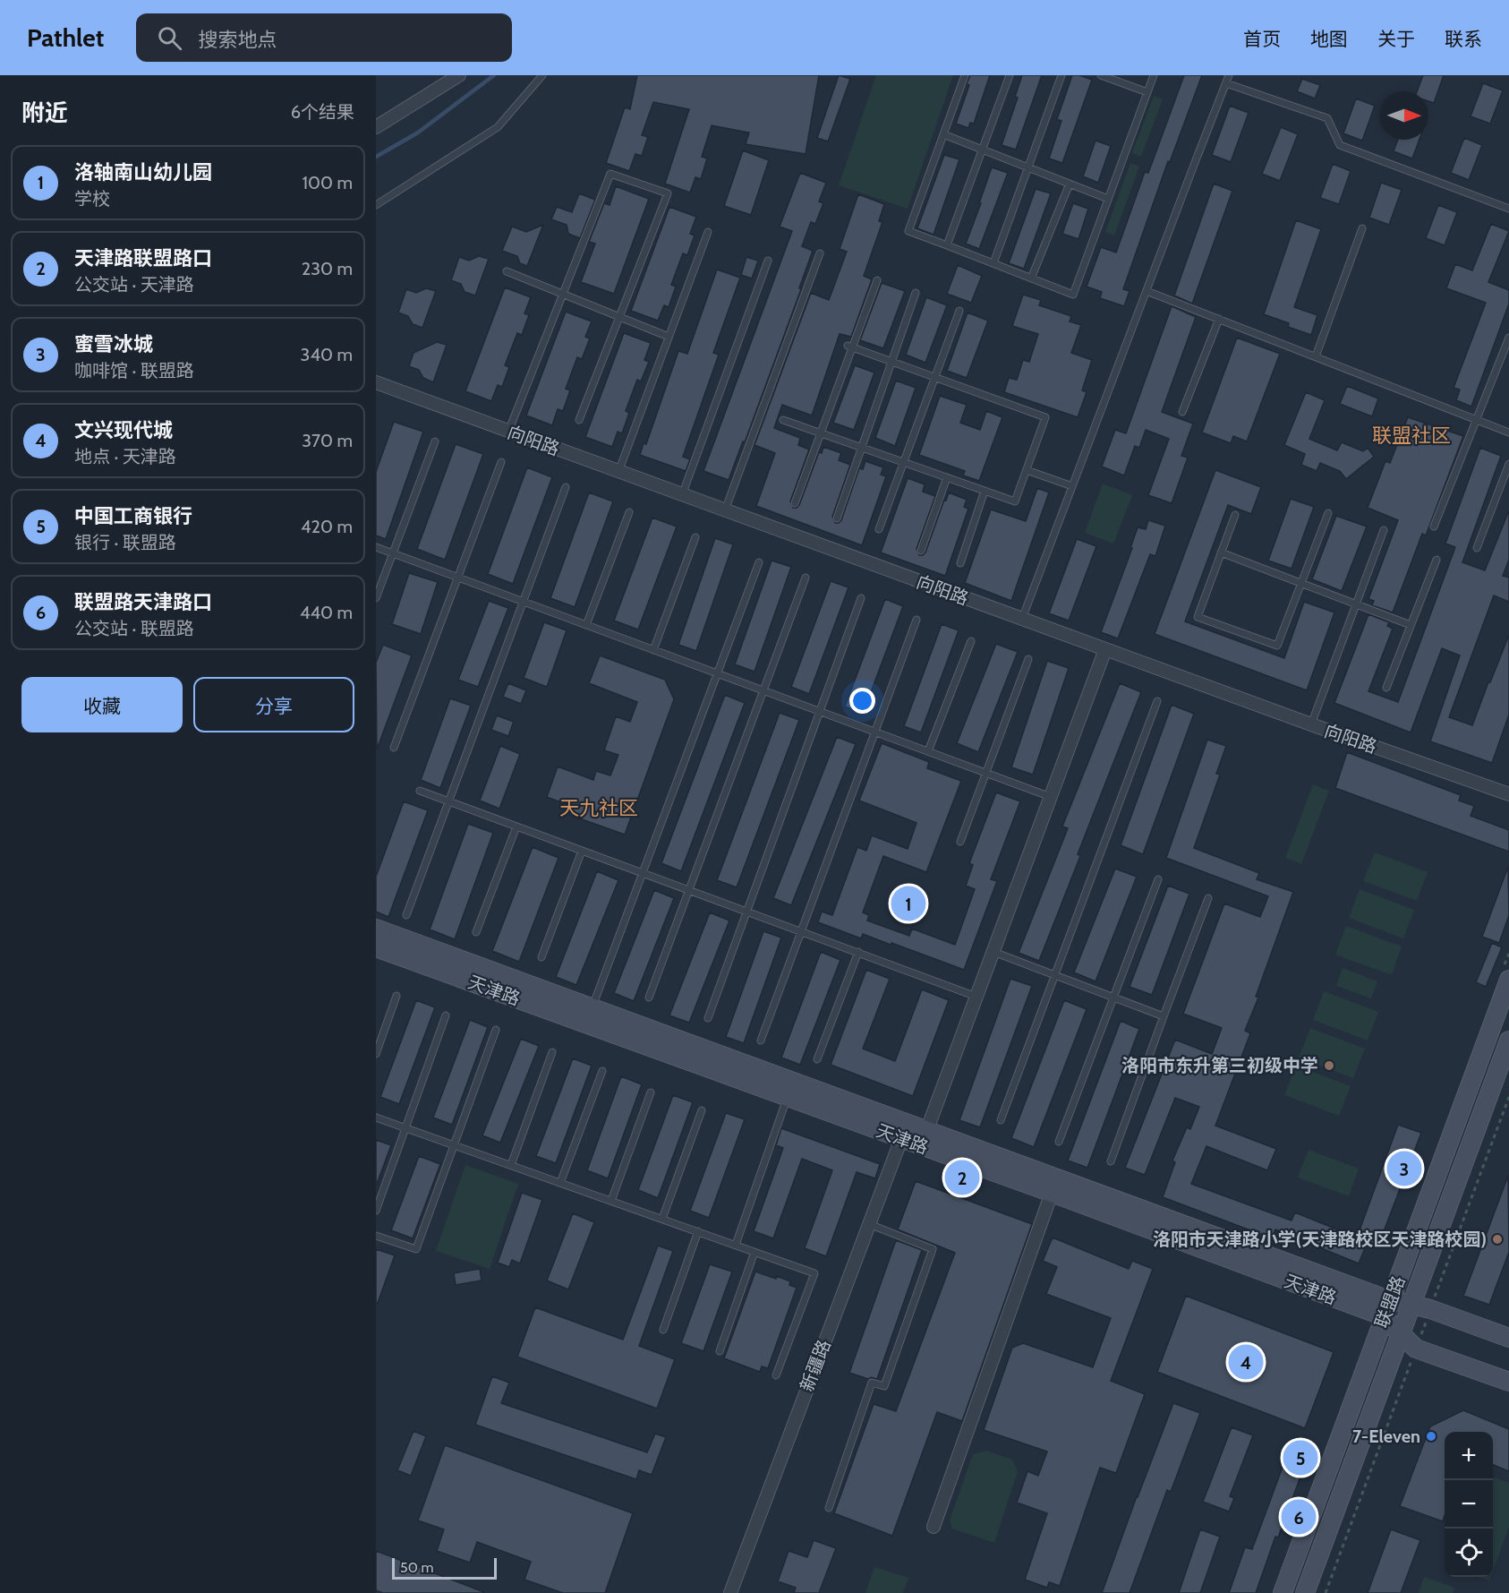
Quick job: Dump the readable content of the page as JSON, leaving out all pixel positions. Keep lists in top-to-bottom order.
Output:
{
  "streets": {
    "main road": ["天津路", "联盟路"],
    "street": ["向阳路", "新疆路"]
  },
  "crossings": [
    ["天津路", "联盟路"],
    ["天津路", "新疆路"]
  ],
  "districts": ["联盟社区", "天九社区"],
  "places": ["洛阳市东升第三初级中学", "洛阳市天津路小学(天津路校区天津路校园)", "7-Eleven"],
  "scale_bar": "50 m",
  "north": "right",
  "page": {
    "header": "Pathlet",
    "search": "搜索地点",
    "nav": [
      "首页",
      "地图",
      "关于",
      "联系"
    ],
    "heading": ["附近", "6个结果"],
    "list": [
      {
        "mark": "1",
        "name": "洛轴南山幼儿园",
        "note": "学校",
        "value": "100 m"
      },
      {
        "mark": "2",
        "name": "天津路联盟路口",
        "note": "公交站 · 天津路",
        "value": "230 m"
      },
      {
        "mark": "3",
        "name": "蜜雪冰城",
        "note": "咖啡馆 · 联盟路",
        "value": "340 m"
      },
      {
        "mark": "4",
        "name": "文兴现代城",
        "note": "地点 · 天津路",
        "value": "370 m"
      },
      {
        "mark": "5",
        "name": "中国工商银行",
        "note": "银行 · 联盟路",
        "value": "420 m"
      },
      {
        "mark": "6",
        "name": "联盟路天津路口",
        "note": "公交站 · 联盟路",
        "value": "440 m"
      }
    ],
    "buttons": ["收藏", "分享"],
    "pins": [
      "1",
      "3",
      "2",
      "4",
      "5",
      "6"
    ],
    "map_buttons": ["+", "−"],
    "scale": "50 m"
  }
}
